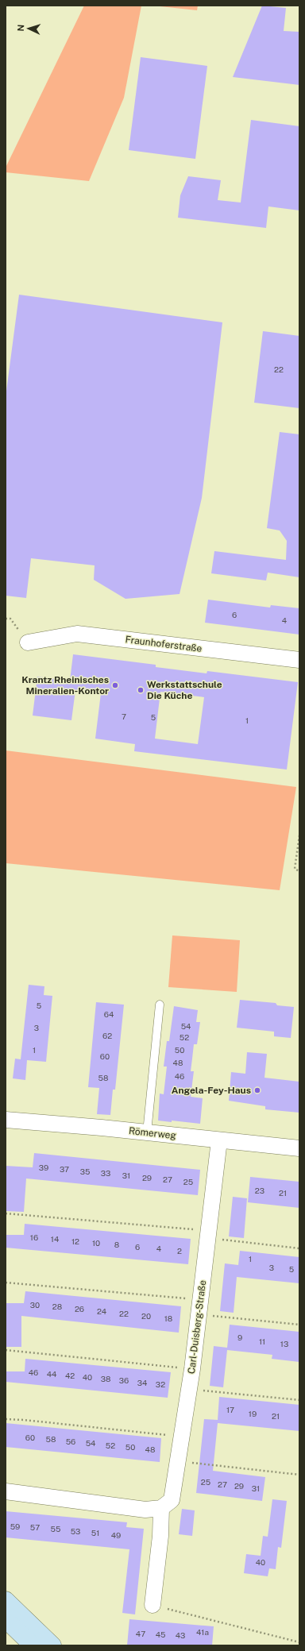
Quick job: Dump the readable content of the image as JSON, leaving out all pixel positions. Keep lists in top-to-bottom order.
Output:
{
  "streets": {
    "street": ["Fraunhoferstraße", "Römerweg", "Carl-Duisberg-Straße"]
  },
  "crossings": [
    ["Römerweg", "Carl-Duisberg-Straße"]
  ],
  "places": ["Krantz Rheinisches Mineralien-Kontor", "Werkstattschule Die Küche", "Angela-Fey-Haus"],
  "house_numbers": [
    "22",
    "6",
    "4",
    "7",
    "5",
    "1",
    "5",
    "64",
    "54",
    "3",
    "62",
    "52",
    "1",
    "50",
    "60",
    "48",
    "46",
    "58",
    "39",
    "37",
    "35",
    "33",
    "31",
    "29",
    "27",
    "25",
    "23",
    "21",
    "16",
    "14",
    "12",
    "10",
    "8",
    "6",
    "4",
    "2",
    "1",
    "3",
    "5",
    "30",
    "28",
    "26",
    "24",
    "22",
    "20",
    "18",
    "9",
    "11",
    "13",
    "46",
    "44",
    "42",
    "40",
    "38",
    "36",
    "34",
    "32",
    "17",
    "19",
    "21",
    "60",
    "58",
    "56",
    "54",
    "52",
    "50",
    "48",
    "25",
    "27",
    "29",
    "31",
    "59",
    "57",
    "55",
    "53",
    "51",
    "49",
    "40",
    "41a",
    "47",
    "45",
    "43"
  ],
  "north": "left"
}
